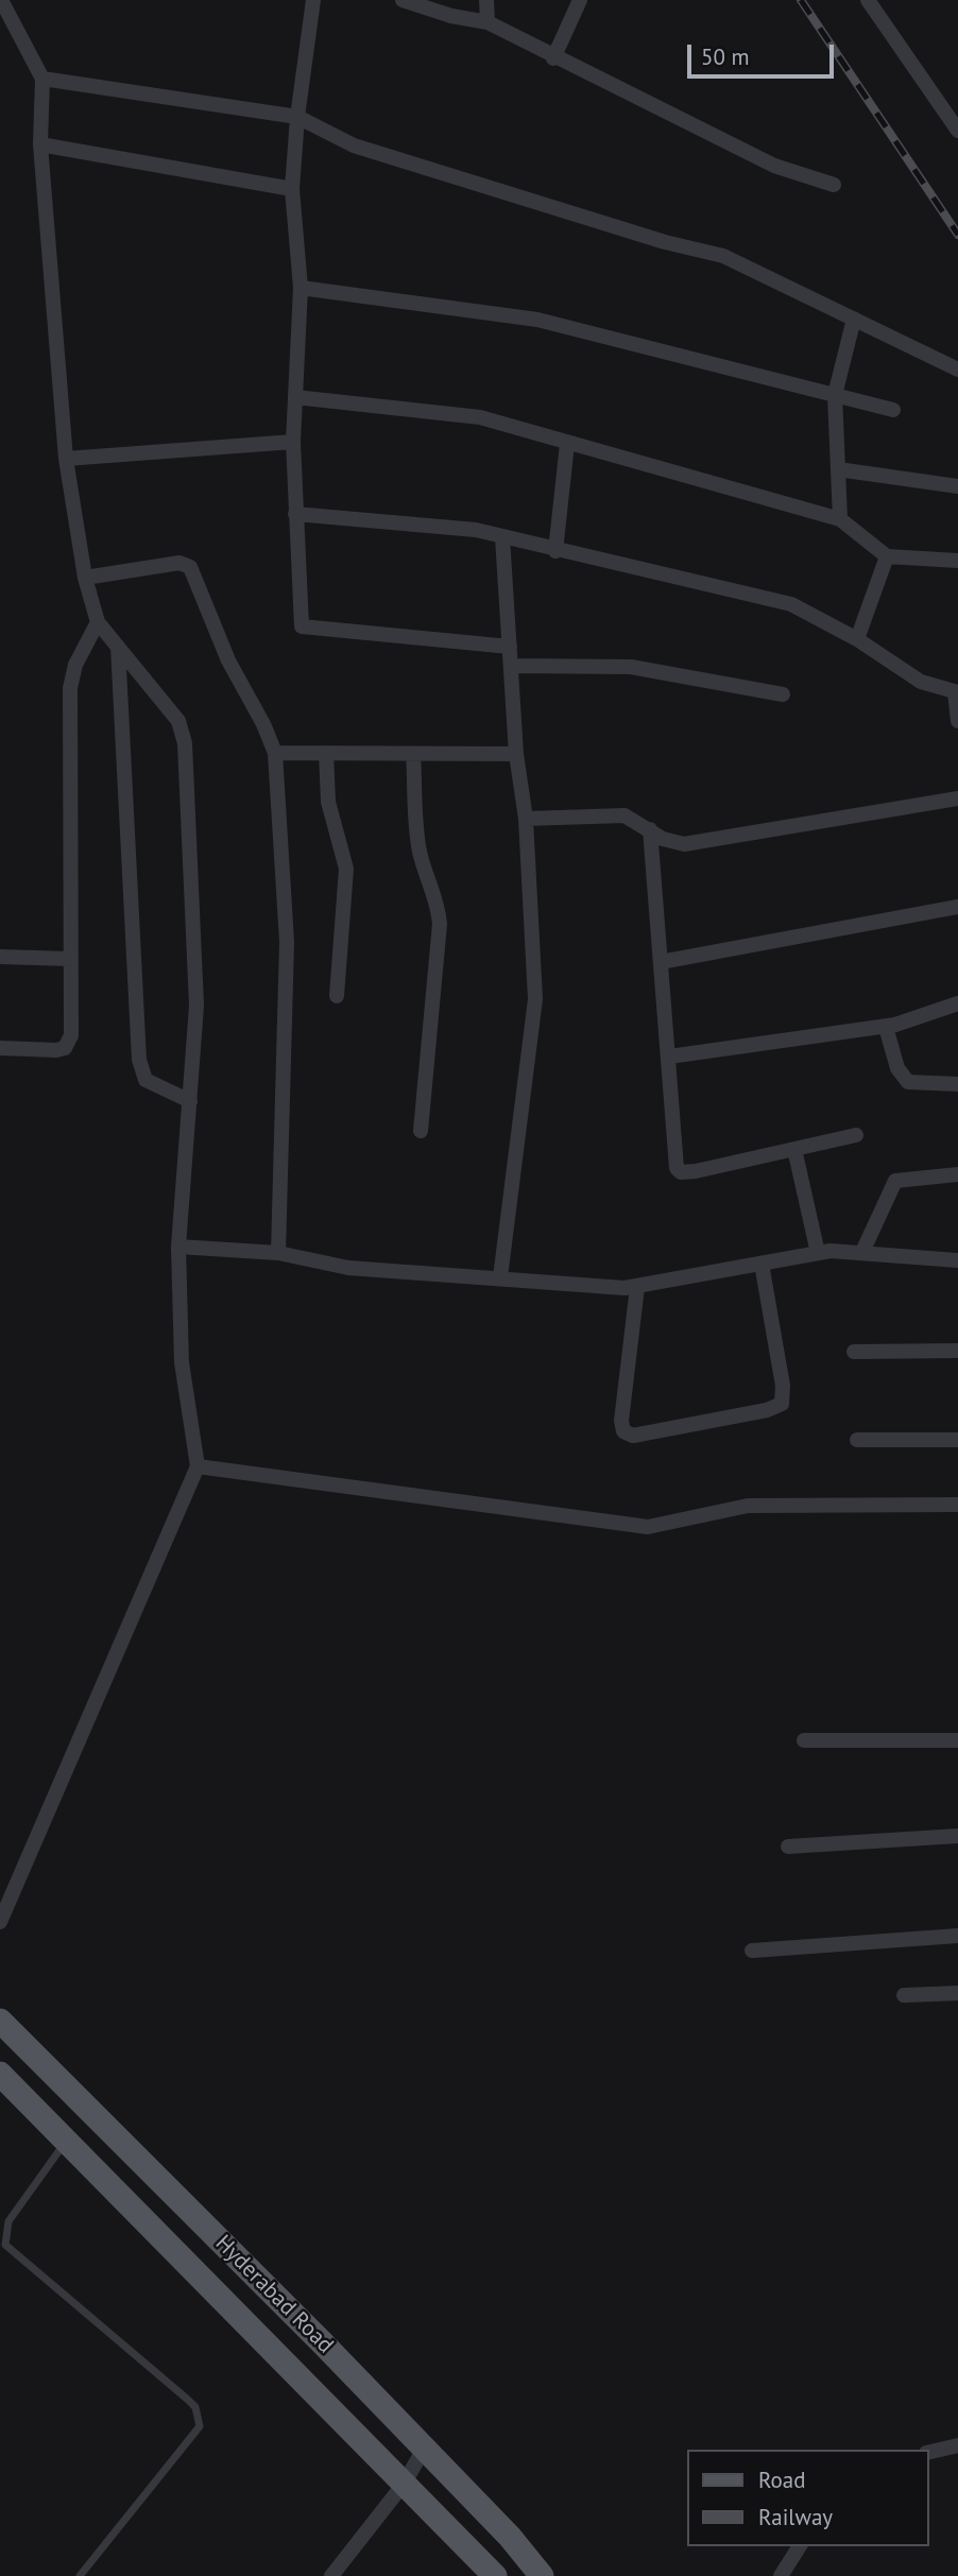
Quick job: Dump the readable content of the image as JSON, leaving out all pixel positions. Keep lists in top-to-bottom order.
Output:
{
  "streets": {
    "main road": ["Hyderabad Road"]
  },
  "legend": ["Road", "Railway"],
  "scale_bar": "50 m"
}
